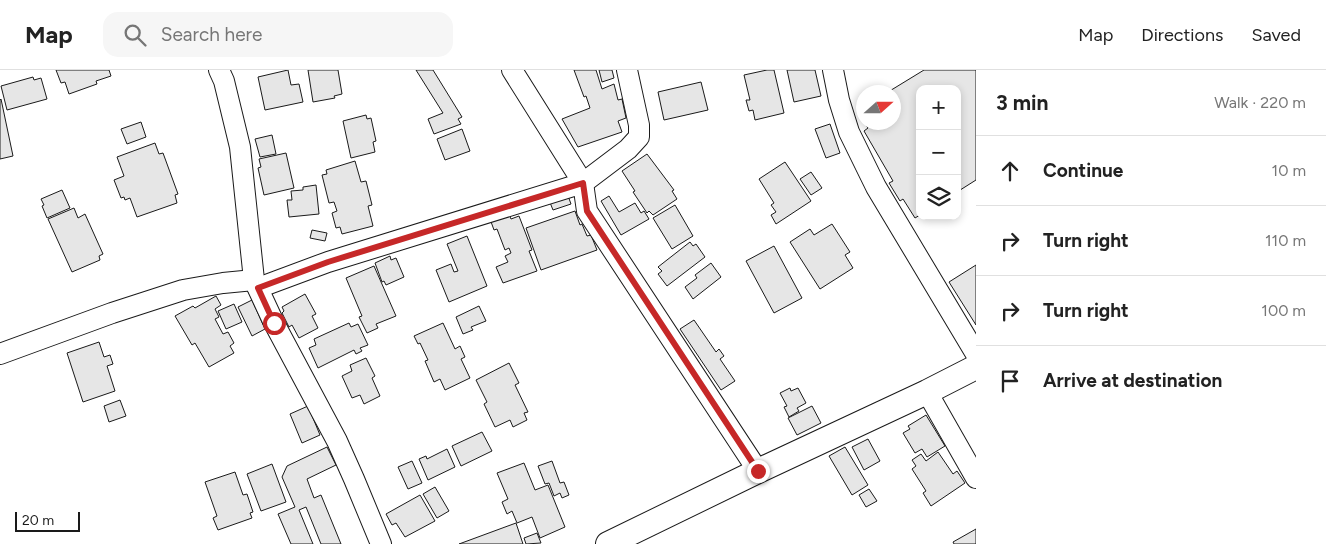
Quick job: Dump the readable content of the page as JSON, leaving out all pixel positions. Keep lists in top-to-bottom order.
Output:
{
  "scale_bar": "20 m",
  "north": "right",
  "page": {
    "header": "Map",
    "search": "Search here",
    "nav": ["Map", "Directions", "Saved"],
    "heading": ["3 min", "Walk · 220 m"],
    "map_buttons": ["+", "−"],
    "list": [
      ["Continue", "10 m"],
      ["Turn right", "110 m"],
      ["Turn right", "100 m"],
      "Arrive at destination"
    ],
    "scale": "20 m"
  }
}
